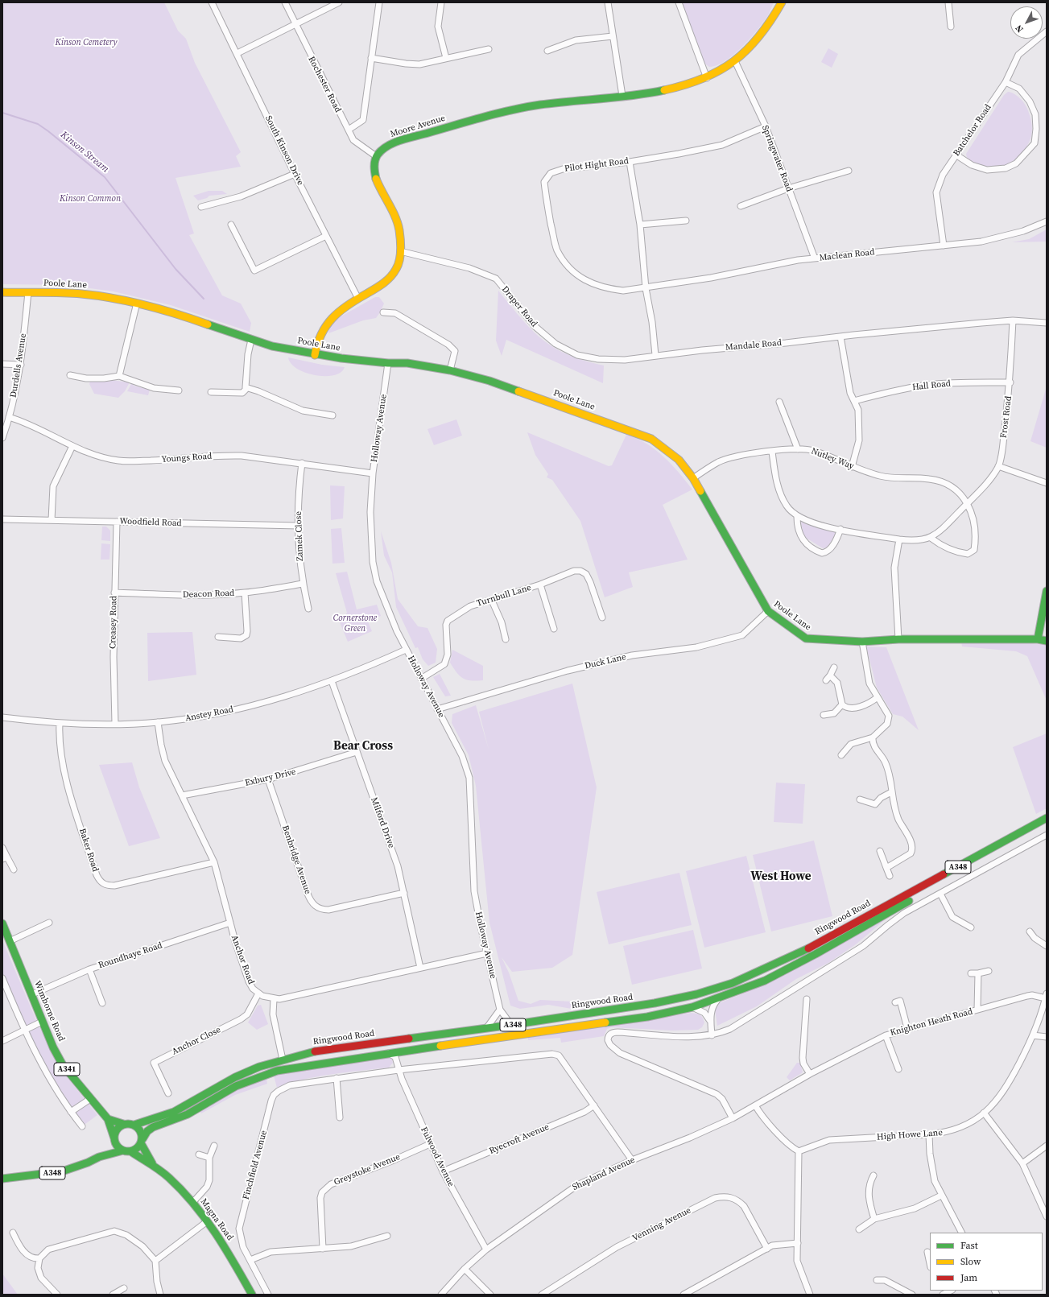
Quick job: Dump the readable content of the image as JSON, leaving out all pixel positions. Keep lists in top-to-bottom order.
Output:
{
  "streets": {
    "main road": [
      "Moore Avenue",
      "Poole Lane",
      "A348",
      "Ringwood Road",
      "Wimborne Road",
      "A341",
      "Magna Road"
    ],
    "street": [
      "Rochester Road",
      "Batchelor Road",
      "South Kinson Drive",
      "Springwater Road",
      "Pilot Hight Road",
      "Maclean Road",
      "Draper Road",
      "Mandale Road",
      "Durdells Avenue",
      "Hall Road",
      "Frost Road",
      "Holloway Avenue",
      "Youngs Road",
      "Nutley Way",
      "Woodfield Road",
      "Zamek Close",
      "Deacon Road",
      "Turnbull Lane",
      "Creasey Road",
      "Duck Lane",
      "Anstey Road",
      "Exbury Drive",
      "Milford Drive",
      "Baker Road",
      "Benbridge Avenue",
      "Roundhaye Road",
      "Anchor Road",
      "Knighton Heath Road",
      "Anchor Close",
      "High Howe Lane",
      "Ryecroft Avenue",
      "Fulwood Avenue",
      "Finchfield Avenue",
      "Greystoke Avenue",
      "Shapland Avenue",
      "Venning Avenue"
    ]
  },
  "crossings": [
    ["Rochester Road", "Moore Avenue"],
    ["Moore Avenue", "Springwater Road"],
    ["Batchelor Road", "Maclean Road"],
    ["Springwater Road", "Pilot Hight Road"],
    ["Springwater Road", "Maclean Road"],
    ["Pilot Hight Road", "Maclean Road"],
    ["Poole Lane", "Durdells Avenue"],
    ["Poole Lane", "Holloway Avenue"],
    ["Poole Lane", "Nutley Way"],
    ["Poole Lane", "Duck Lane"],
    ["Draper Road", "Mandale Road"],
    ["Mandale Road", "Frost Road"],
    ["Durdells Avenue", "Youngs Road"],
    ["Hall Road", "Frost Road"],
    ["Frost Road", "Nutley Way"],
    ["Holloway Avenue", "Youngs Road"],
    ["Holloway Avenue", "Turnbull Lane"],
    ["Holloway Avenue", "Duck Lane"],
    ["Holloway Avenue", "Anstey Road"],
    ["Holloway Avenue", "Ringwood Road"],
    ["Holloway Avenue", "Anchor Road"],
    ["Youngs Road", "Zamek Close"],
    ["Woodfield Road", "Zamek Close"],
    ["Woodfield Road", "Creasey Road"],
    ["Zamek Close", "Deacon Road"],
    ["Deacon Road", "Creasey Road"],
    ["Creasey Road", "Anstey Road"],
    ["Anstey Road", "Milford Drive"],
    ["Anstey Road", "Baker Road"],
    ["Anstey Road", "Anchor Road"],
    ["Exbury Drive", "Milford Drive"],
    ["Exbury Drive", "Benbridge Avenue"],
    ["Exbury Drive", "Anchor Road"],
    ["Milford Drive", "Benbridge Avenue"],
    ["Milford Drive", "Anchor Road"],
    ["Baker Road", "Anchor Road"],
    ["A348", "Ringwood Road"],
    ["A348", "Wimborne Road"],
    ["A348", "Magna Road"],
    ["Ringwood Road", "Wimborne Road"],
    ["Ringwood Road", "Magna Road"],
    ["Roundhaye Road", "Anchor Road"],
    ["Roundhaye Road", "Wimborne Road"],
    ["Anchor Road", "Anchor Close"],
    ["Wimborne Road", "Magna Road"],
    ["Knighton Heath Road", "High Howe Lane"],
    ["Knighton Heath Road", "Shapland Avenue"],
    ["Ryecroft Avenue", "Fulwood Avenue"],
    ["Fulwood Avenue", "Greystoke Avenue"],
    ["Fulwood Avenue", "Shapland Avenue"]
  ],
  "districts": ["Bear Cross", "West Howe"],
  "water": ["Kinson Stream"],
  "parks": ["Kinson Cemetery", "Kinson Common", "Cornerstone Green"],
  "legend": ["Fast", "Slow", "Jam"],
  "north": "bottom left"
}
